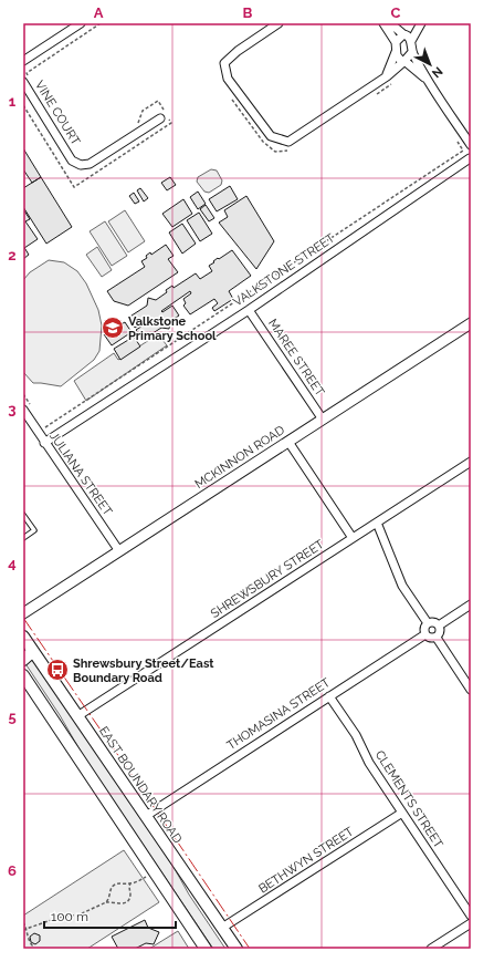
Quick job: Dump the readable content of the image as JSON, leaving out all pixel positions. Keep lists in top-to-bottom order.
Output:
{
  "streets": {
    "main road": ["EAST BOUNDARY ROAD"],
    "street": [
      "VINE COURT",
      "VALKSTONE STREET",
      "MAREE STREET",
      "MCKINNON ROAD",
      "JULIANA STREET",
      "SHREWSBURY STREET",
      "THOMASINA STREET",
      "CLEMENTS STREET",
      "BETHWYN STREET"
    ]
  },
  "crossings": [
    ["VALKSTONE STREET", "MAREE STREET"],
    ["VALKSTONE STREET", "JULIANA STREET"],
    ["MAREE STREET", "MCKINNON ROAD"],
    ["MCKINNON ROAD", "JULIANA STREET"],
    ["SHREWSBURY STREET", "EAST BOUNDARY ROAD"],
    ["THOMASINA STREET", "EAST BOUNDARY ROAD"],
    ["THOMASINA STREET", "CLEMENTS STREET"],
    ["EAST BOUNDARY ROAD", "BETHWYN STREET"],
    ["CLEMENTS STREET", "BETHWYN STREET"]
  ],
  "places": {
    "school or university": ["Valkstone Primary School"],
    "bus stop": ["Shrewsbury Street/East Boundary Road"]
  },
  "scale_bar": "100 m",
  "north": "bottom right",
  "grid": {
    "columns": ["A", "B", "C"],
    "rows": [
      "1",
      "2",
      "3",
      "4",
      "5",
      "6"
    ]
  }
}
